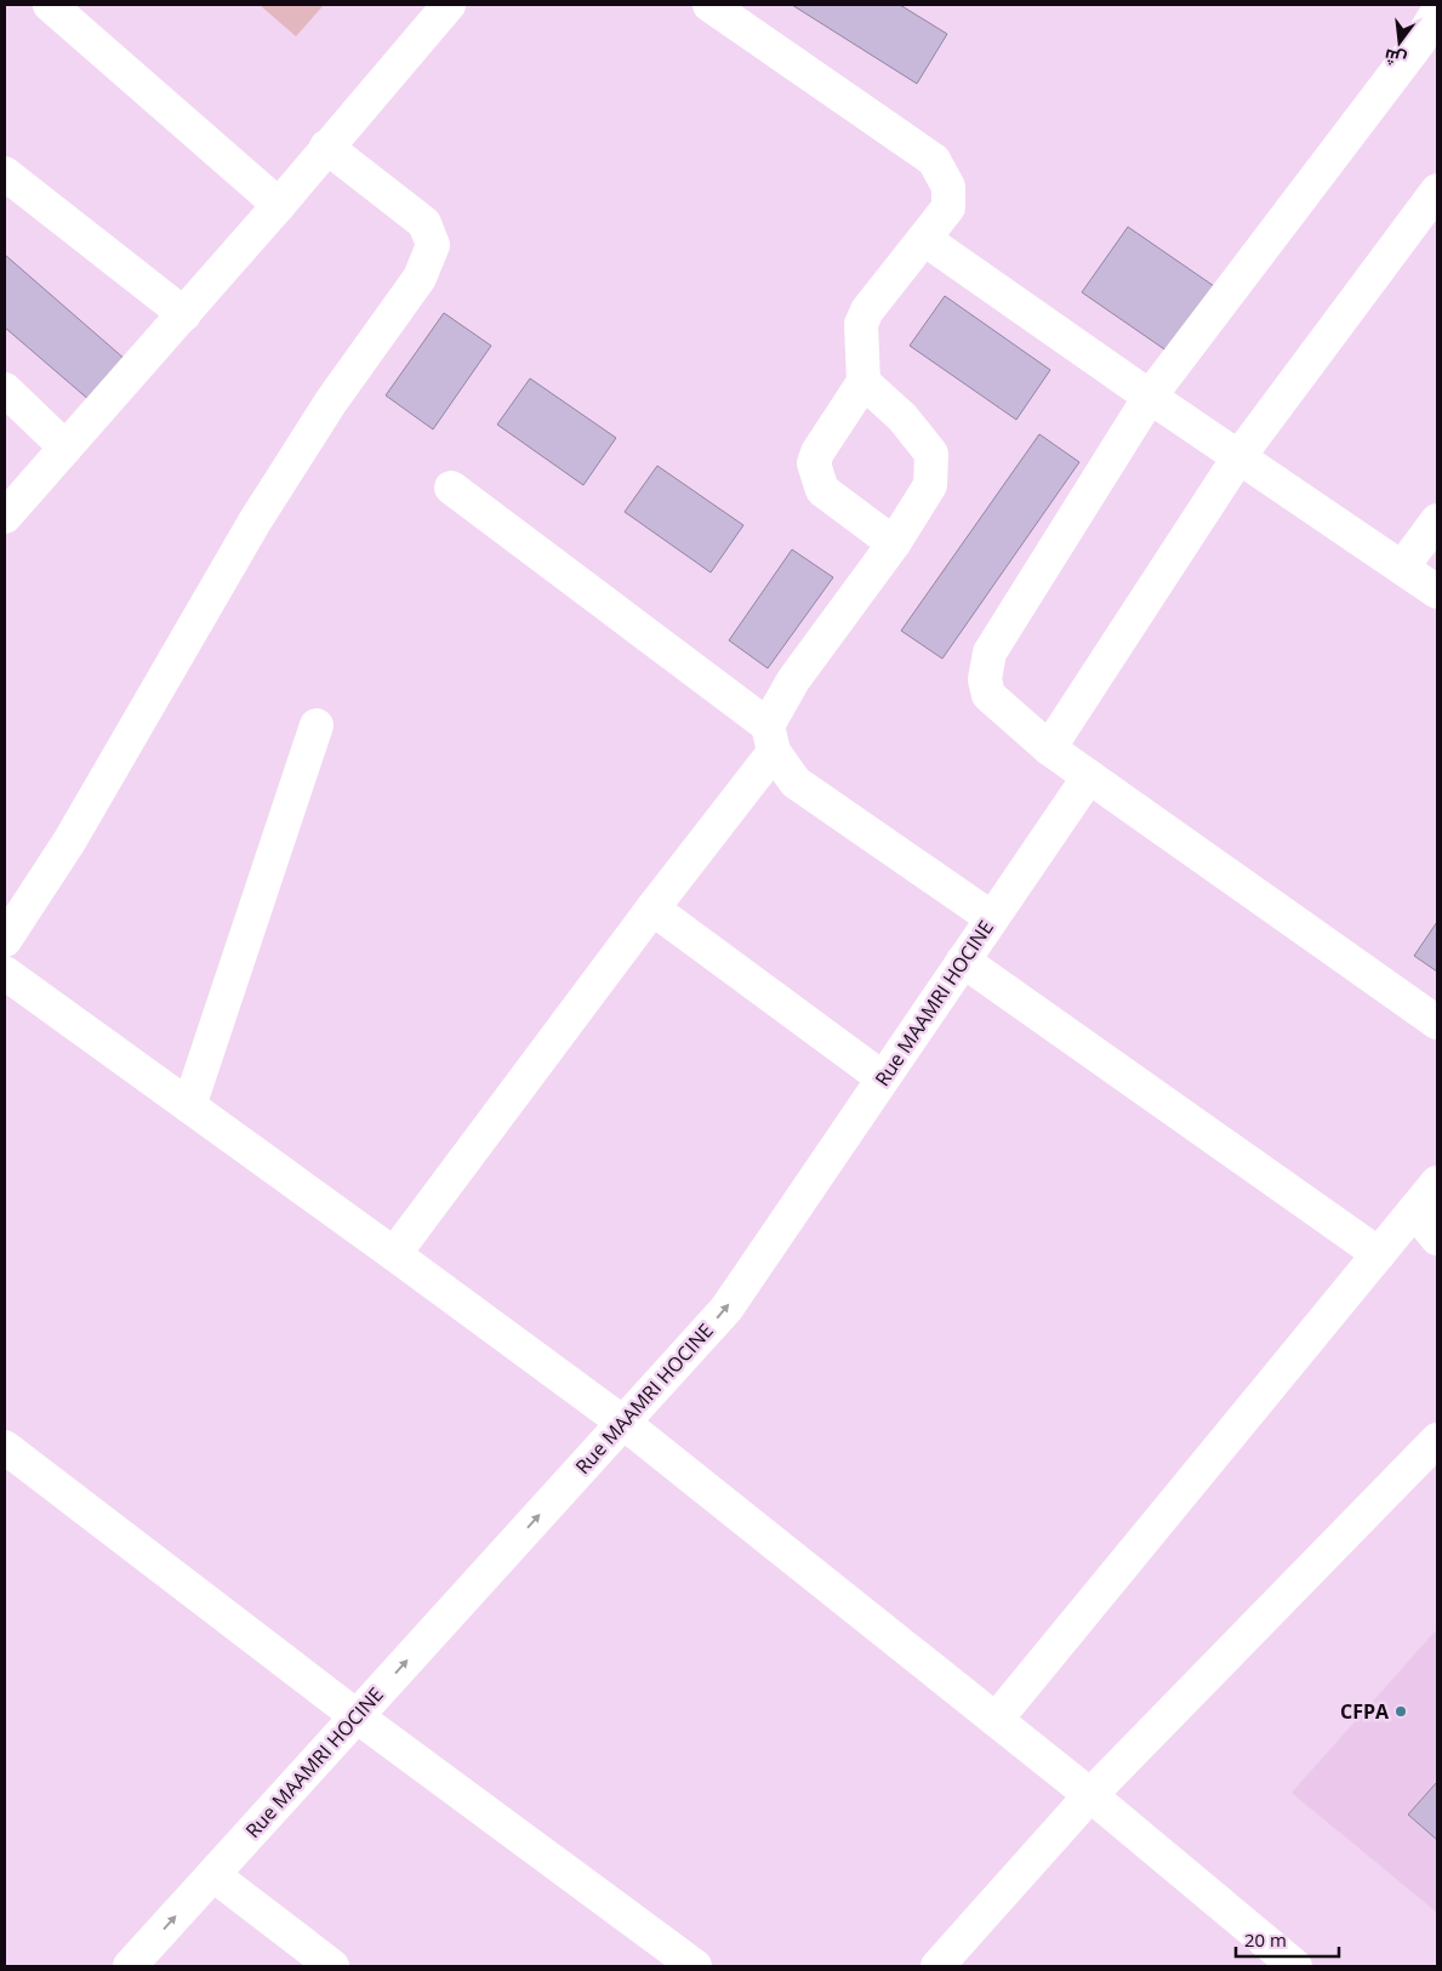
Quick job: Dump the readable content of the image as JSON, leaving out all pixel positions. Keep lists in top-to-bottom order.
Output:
{
  "streets": {
    "street": ["Rue MAAMRI HOCINE"]
  },
  "places": ["CFPA"],
  "scale_bar": "20 m",
  "north": "bottom"
}
